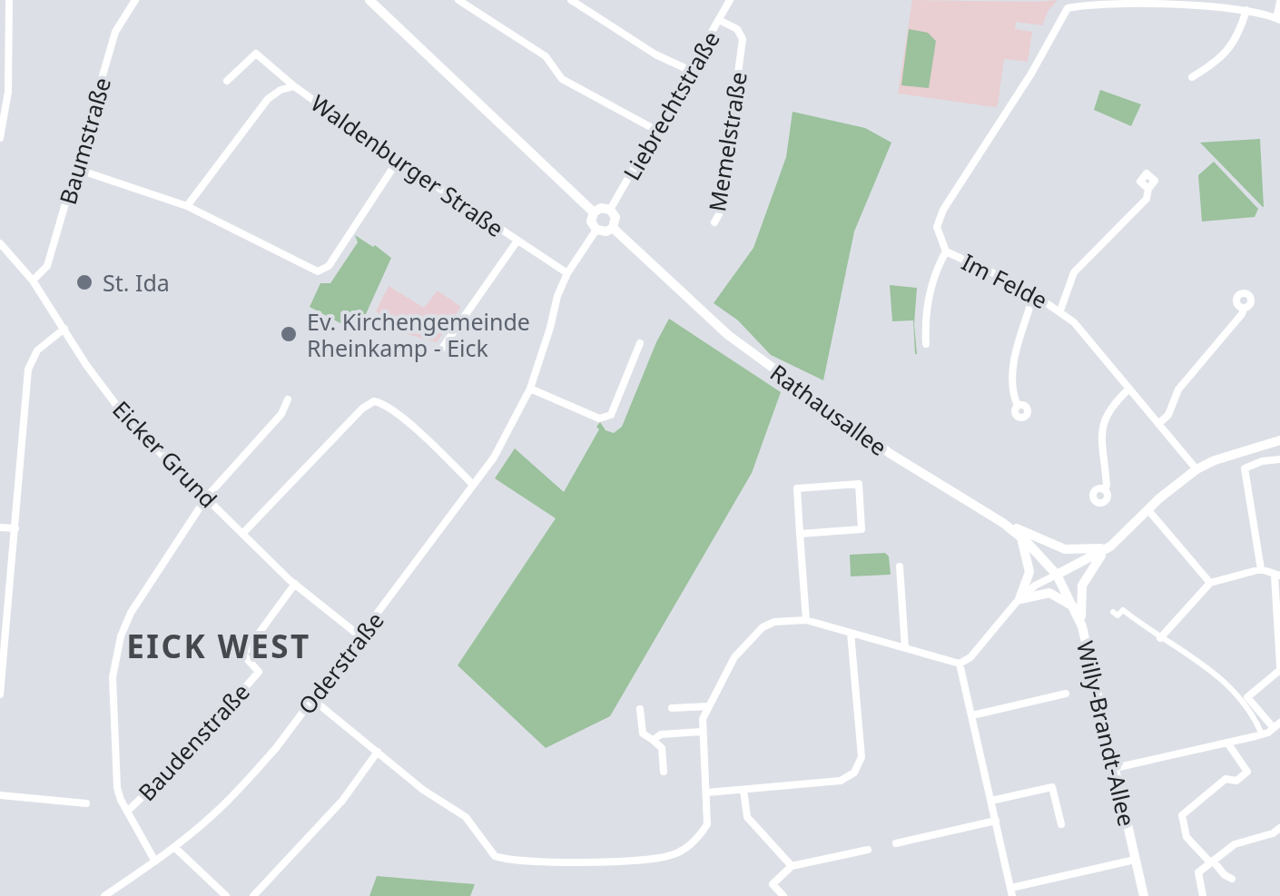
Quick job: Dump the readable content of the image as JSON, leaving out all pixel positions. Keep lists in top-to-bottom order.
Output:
{
  "streets": {
    "street": [
      "Liebrechtstraße",
      "Baumstraße",
      "Memelstraße",
      "Waldenburger Straße",
      "Im Felde",
      "Rathausallee",
      "Eicker Grund",
      "Oderstraße",
      "Willy-Brandt-Allee",
      "Baudenstraße"
    ]
  },
  "crossings": [
    ["Liebrechtstraße", "Memelstraße"],
    ["Liebrechtstraße", "Rathausallee"],
    ["Liebrechtstraße", "Oderstraße"],
    ["Baumstraße", "Eicker Grund"],
    ["Waldenburger Straße", "Oderstraße"],
    ["Rathausallee", "Oderstraße"],
    ["Rathausallee", "Willy-Brandt-Allee"],
    ["Eicker Grund", "Oderstraße"],
    ["Eicker Grund", "Baudenstraße"]
  ],
  "districts": ["EICK WEST"],
  "places": ["St. Ida", "Ev. Kirchengemeinde Rheinkamp - Eick"]
}
